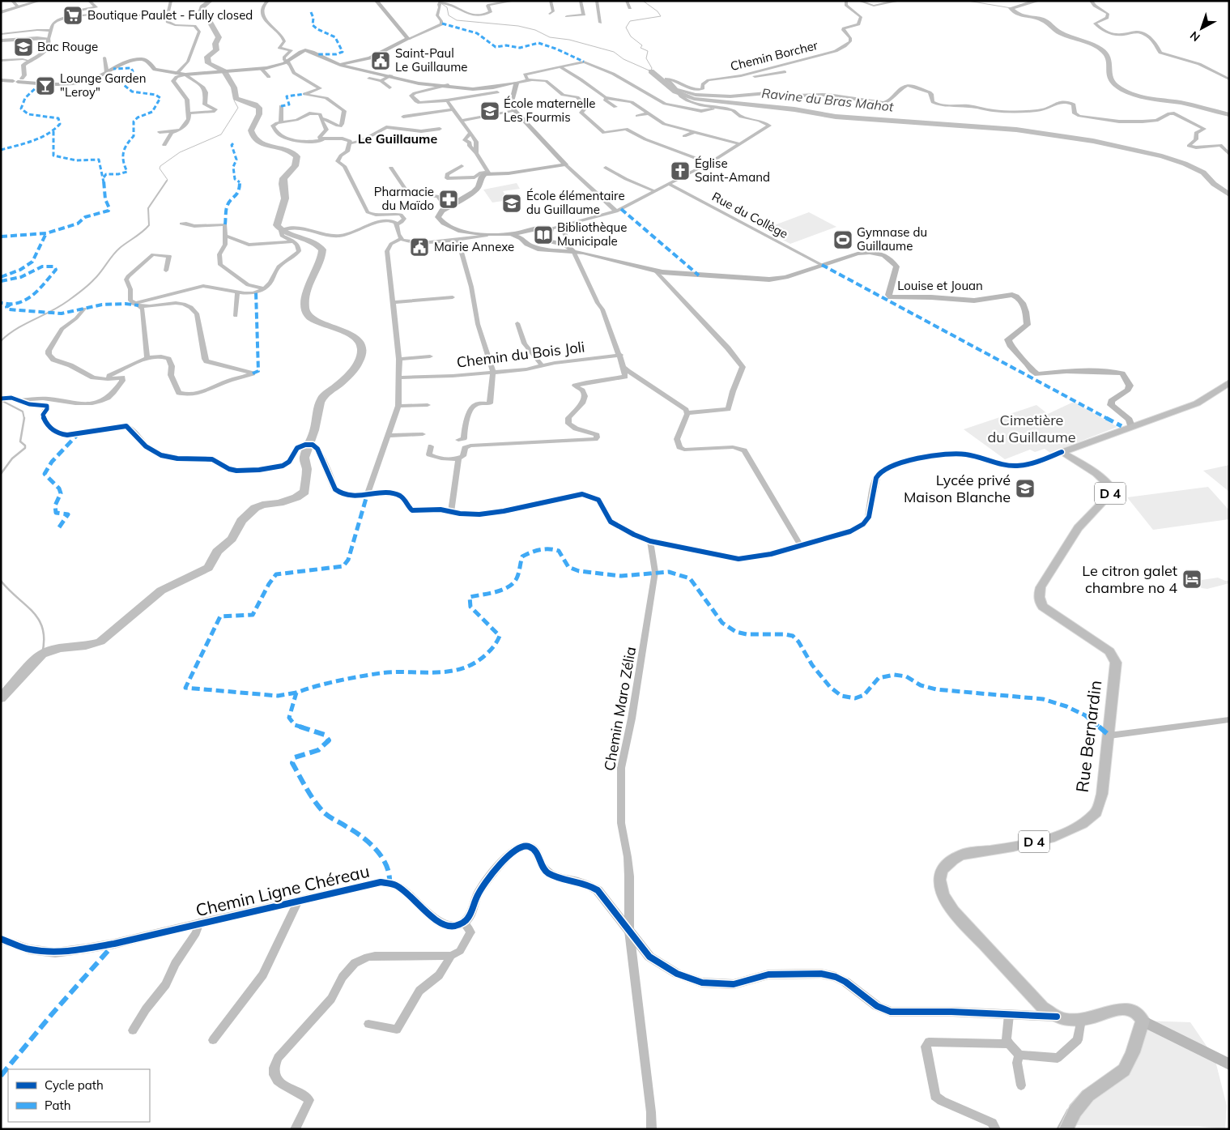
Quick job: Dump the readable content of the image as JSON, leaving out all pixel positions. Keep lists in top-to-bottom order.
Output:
{
  "streets": {
    "main road": ["Louise et Jouan", "D 4", "Rue Bernardin"],
    "street": [
      "Chemin Borcher",
      "Rue du Collège",
      "Chemin du Bois Joli",
      "Chemin Maro Zélia",
      "Chemin Ligne Chéreau"
    ]
  },
  "crossings": [
    ["Rue du Collège", "Louise et Jouan"]
  ],
  "districts": ["Le Guillaume"],
  "water": ["Ravine du Bras Mahot"],
  "parks": ["Cimetière du Guillaume"],
  "places": {
    "supermarket": ["Boutique Paulet - Fully closed"],
    "school or university": [
      "Bac Rouge",
      "École maternelle Les Fourmis",
      "École élémentaire du Guillaume",
      "Lycée privé Maison Blanche"
    ],
    "public building": ["Saint-Paul Le Guillaume", "Mairie Annexe"],
    "bar": ["Lounge Garden \"Leroy\""],
    "church": ["Église Saint-Amand"],
    "pharmacy": ["Pharmacie du Maïdo"],
    "library": ["Bibliothèque Municipale"],
    "sports": ["Gymnase du Guillaume"],
    "hotel": ["Le citron galet chambre no 4"]
  },
  "legend": ["Cycle path", "Path"],
  "north": "bottom left"
}
